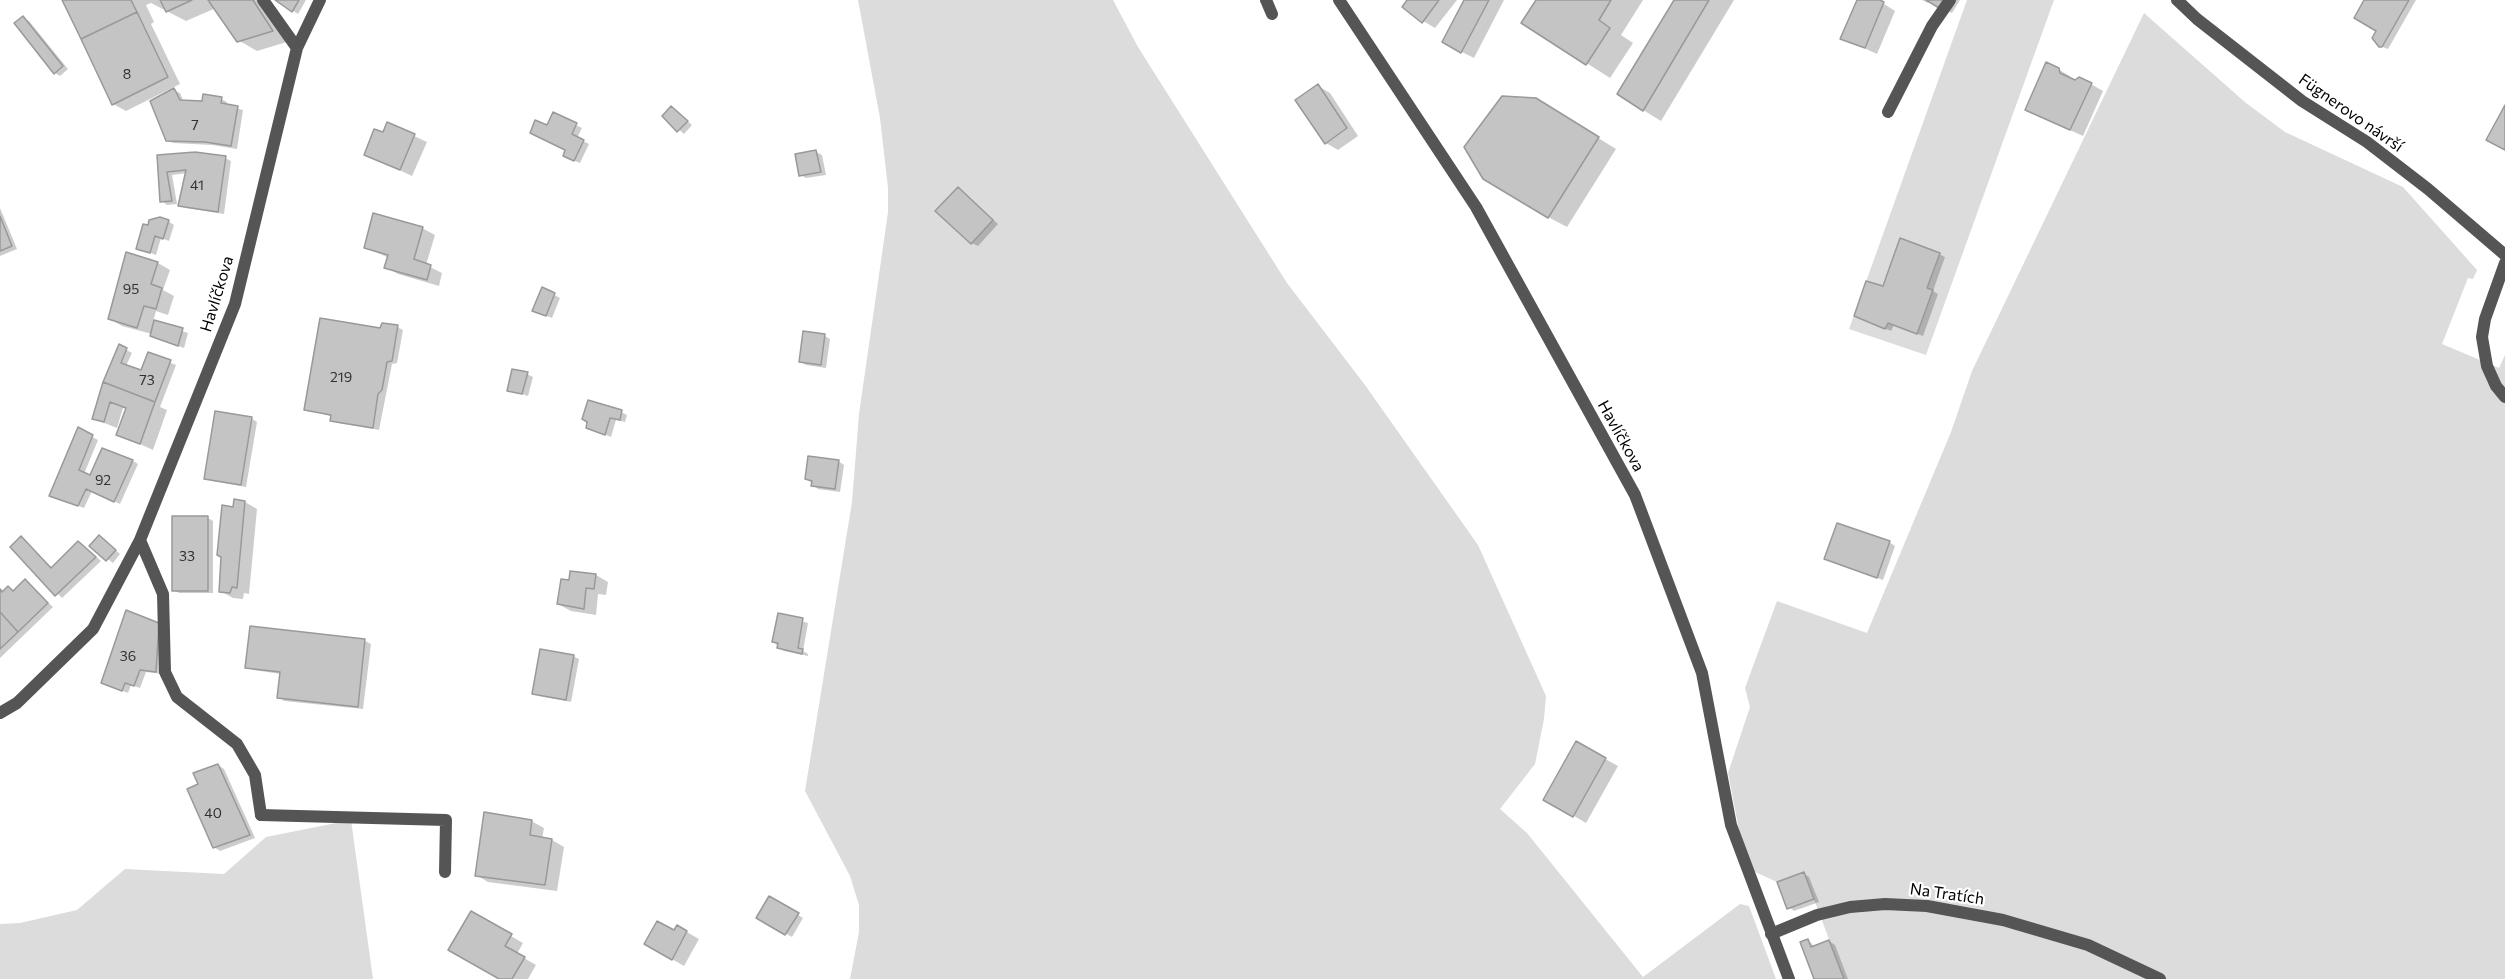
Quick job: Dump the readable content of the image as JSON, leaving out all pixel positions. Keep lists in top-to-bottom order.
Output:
{
  "streets": {
    "street": ["Fügnerovo návrší", "Havlíčkova", "Na Tratích"]
  },
  "crossings": [
    ["Havlíčkova", "Na Tratích"]
  ],
  "house_numbers": [
    "8",
    "7",
    "41",
    "95",
    "219",
    "73",
    "92",
    "33",
    "36",
    "40"
  ]
}
